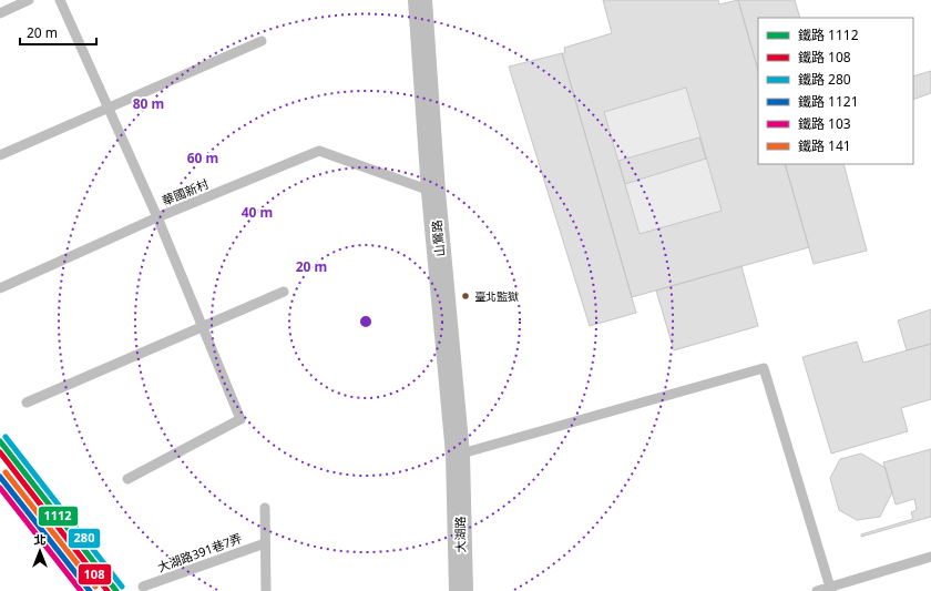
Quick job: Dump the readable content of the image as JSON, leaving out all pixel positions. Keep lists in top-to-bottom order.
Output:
{
  "streets": {
    "street": ["山鶯路", "大湖路"],
    "lane": ["華國新村", "大湖路391巷7弄"]
  },
  "crossings": [
    ["華國新村", "山鶯路"],
    ["山鶯路", "大湖路"]
  ],
  "places": ["臺北監獄"],
  "lines": [
    "rail line 280",
    "rail line 1112",
    "rail line 108",
    "rail line 141",
    "rail line 1121",
    "rail line 103"
  ],
  "legend": [
    "鐵路 1112",
    "鐵路 108",
    "鐵路 280",
    "鐵路 1121",
    "鐵路 103",
    "鐵路 141"
  ],
  "scale_bar": "20 m",
  "north": "top",
  "rings": [
    "80 m",
    "60 m",
    "40 m",
    "20 m"
  ]
}
